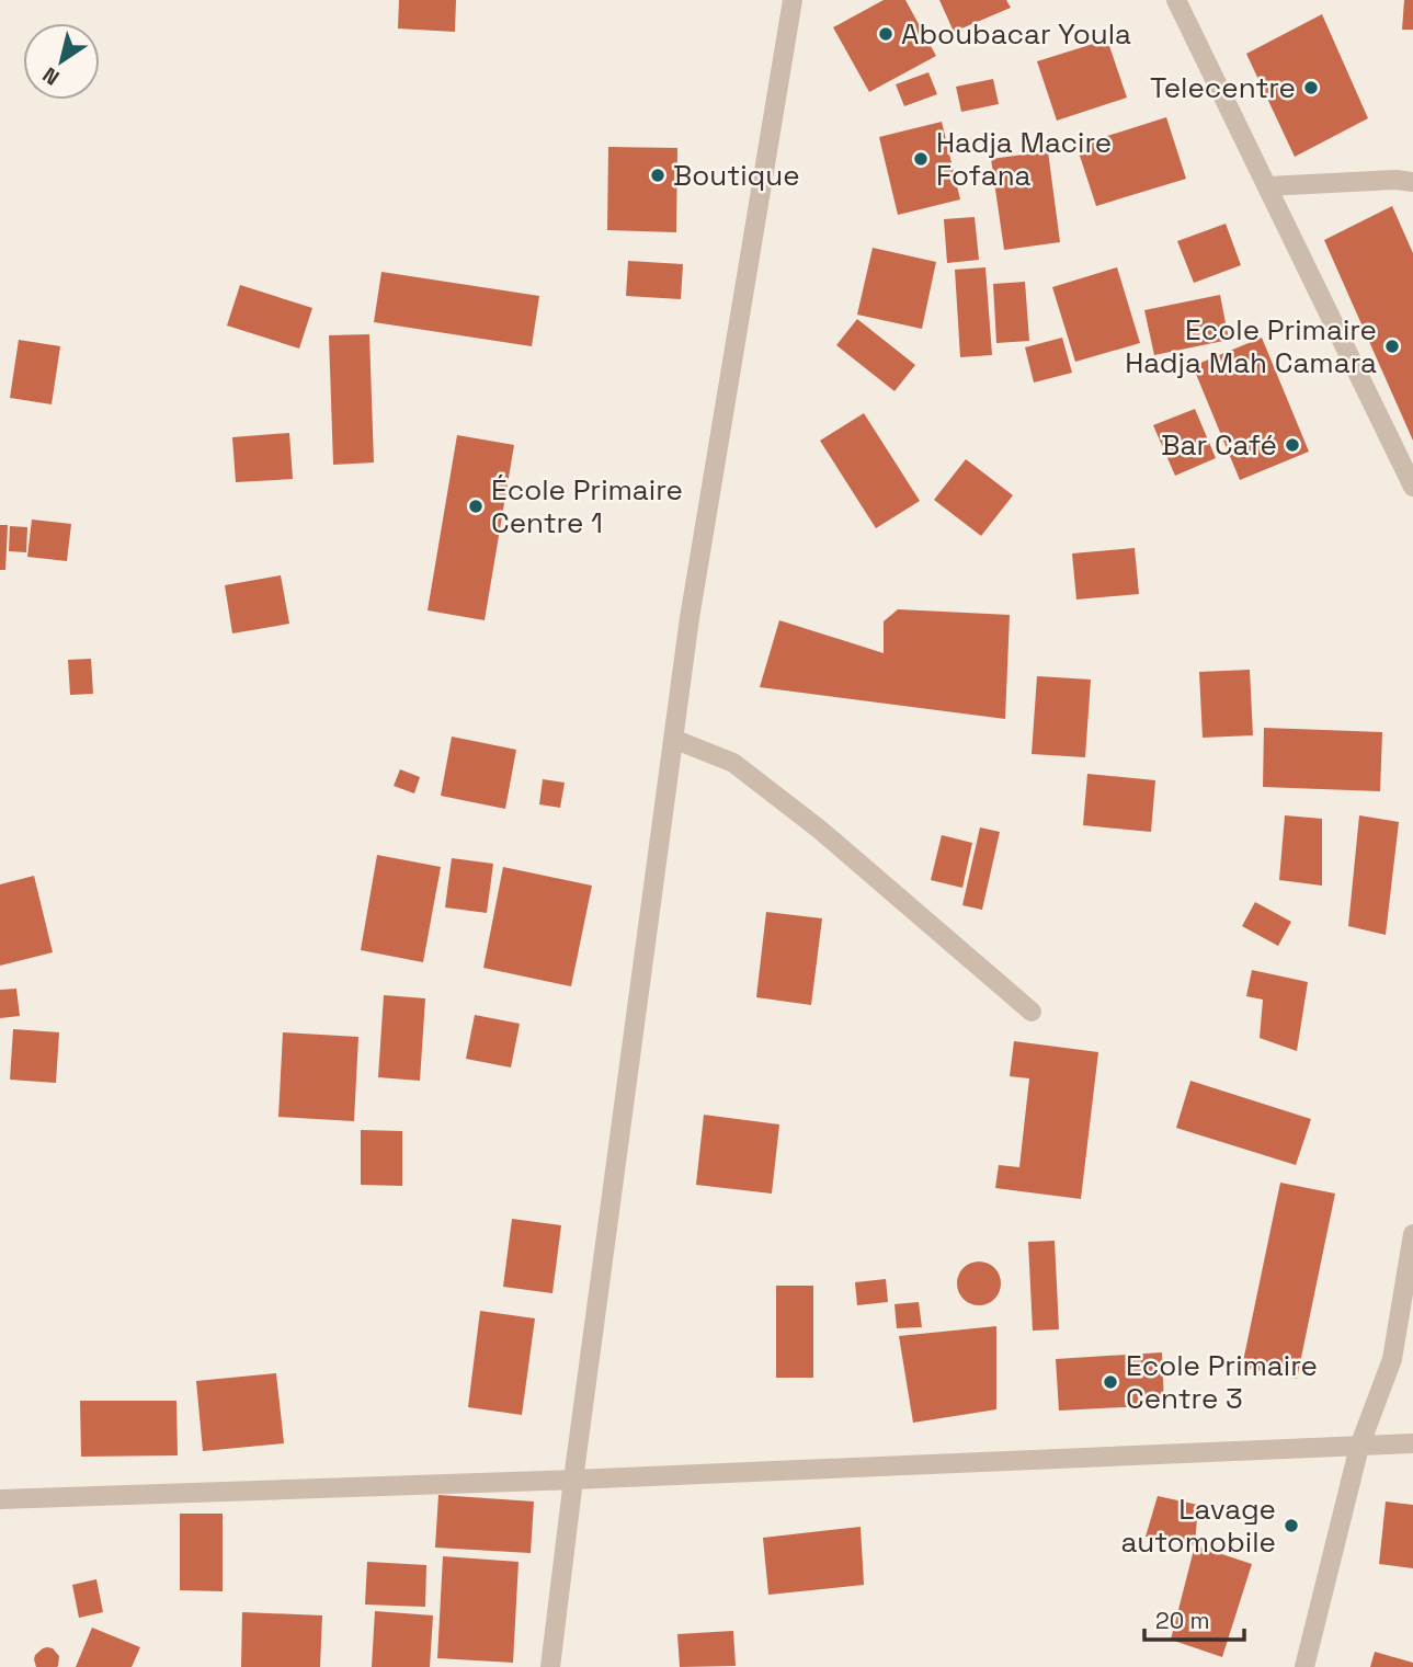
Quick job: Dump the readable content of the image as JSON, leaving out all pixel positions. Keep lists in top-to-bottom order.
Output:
{
  "places": [
    "Aboubacar Youla",
    "Telecentre",
    "Hadja Macire Fofana",
    "Boutique",
    "Ecole Primaire Hadja Mah Camara",
    "Bar Café",
    "École Primaire Centre 1",
    "Ecole Primaire Centre 3",
    "Lavage automobile"
  ],
  "scale_bar": "20 m",
  "north": "bottom left"
}
